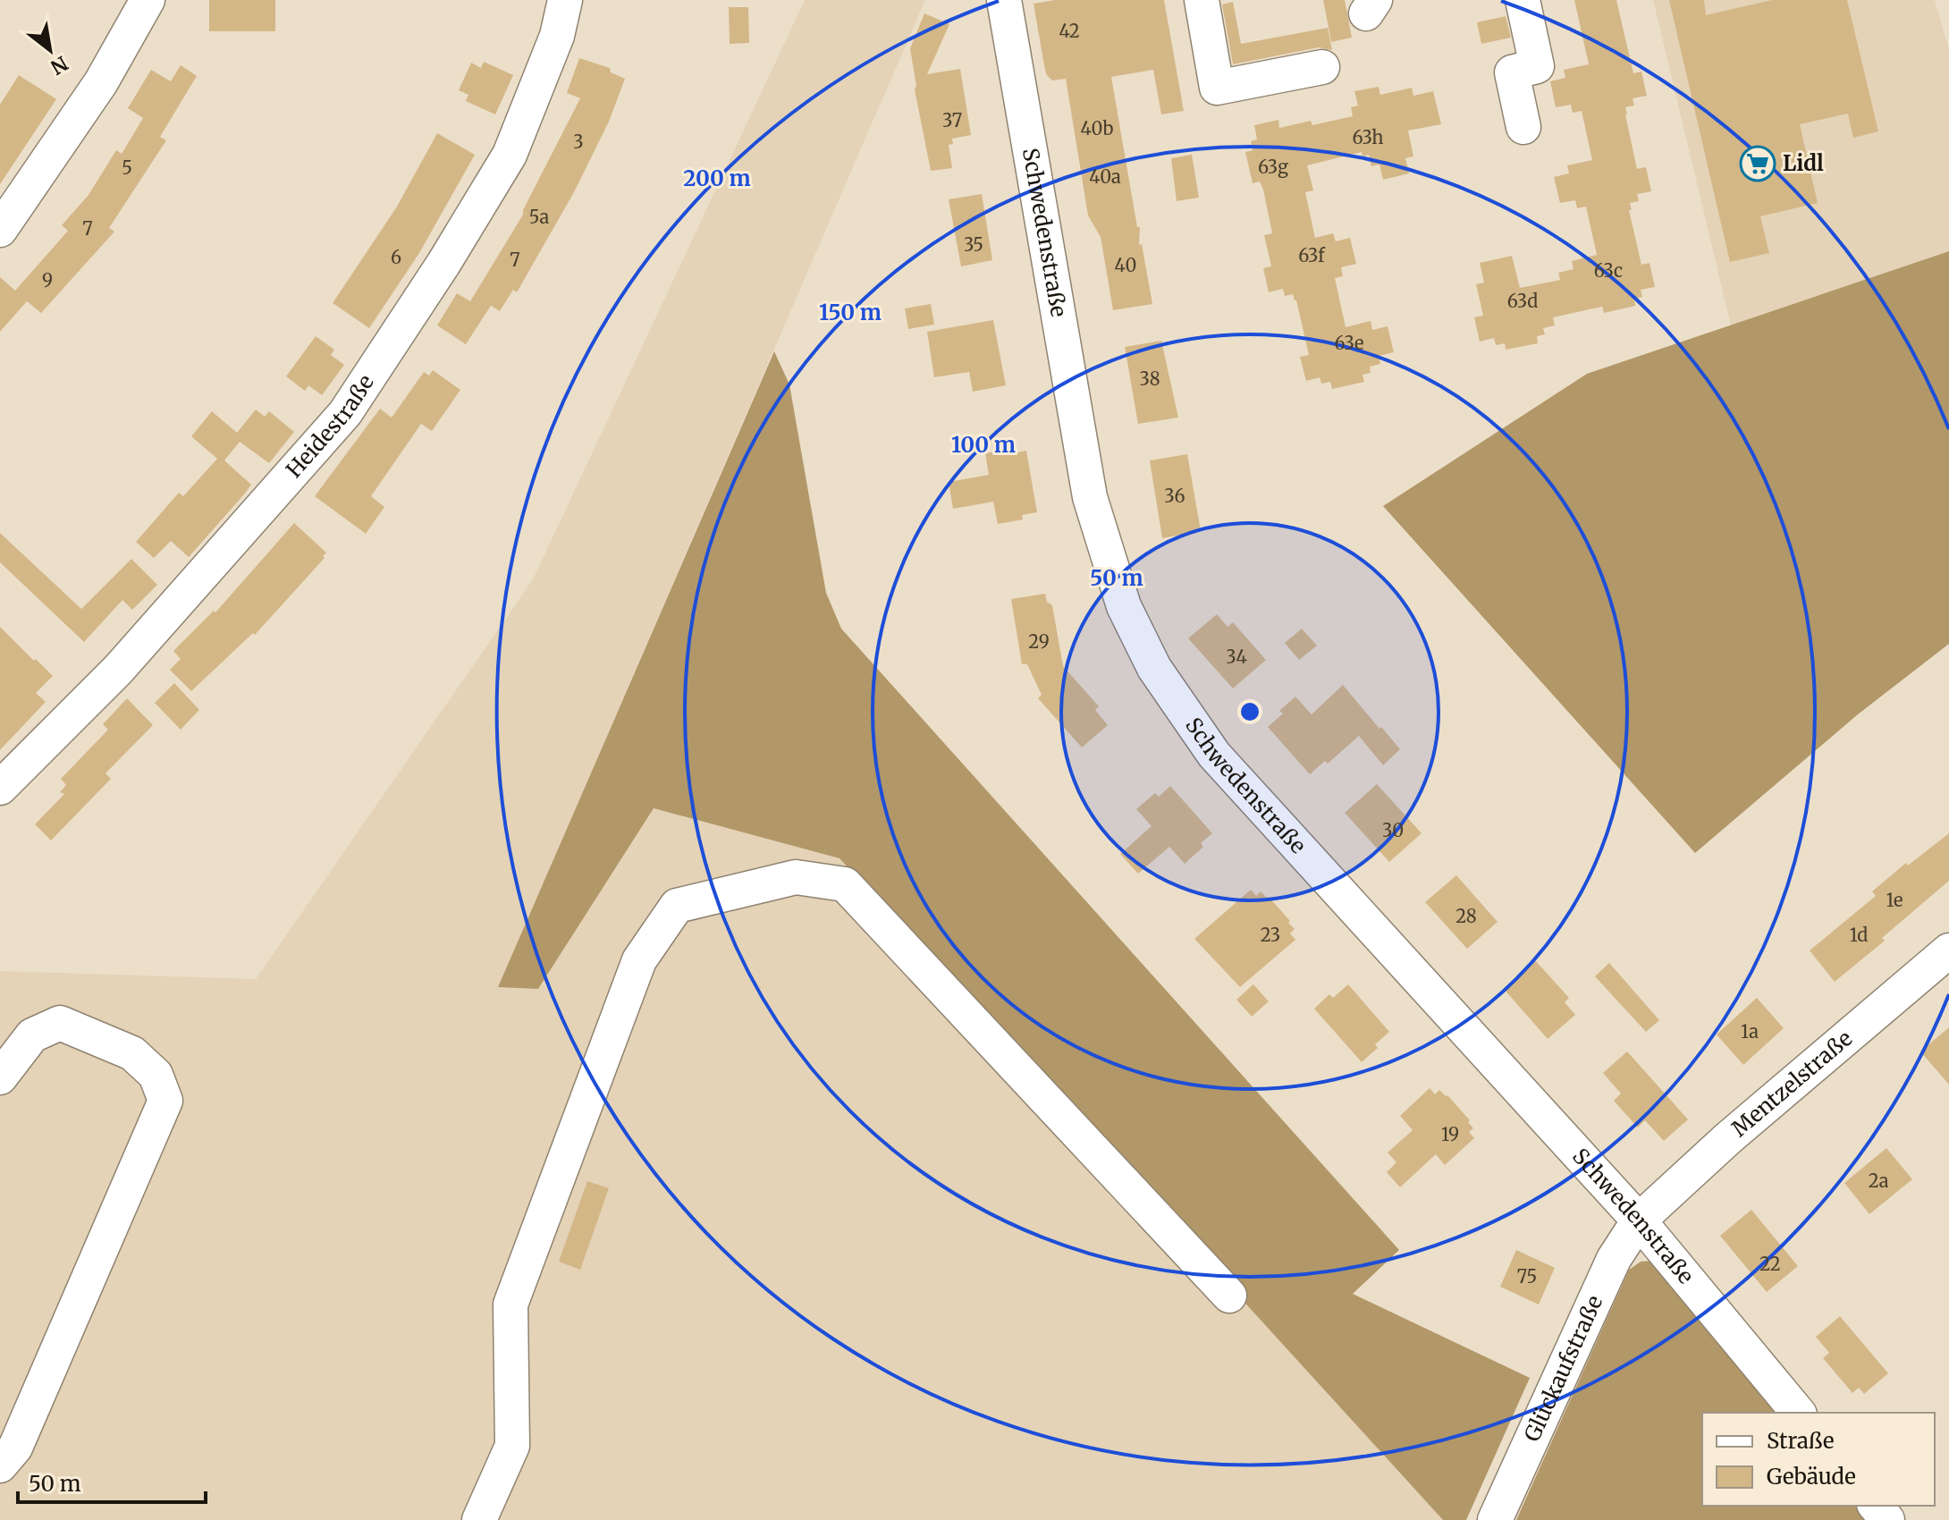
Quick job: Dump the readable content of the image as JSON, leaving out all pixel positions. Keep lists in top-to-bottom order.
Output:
{
  "streets": {
    "street": [
      "Schwedenstraße",
      "Heidestraße",
      "Mentzelstraße",
      "Glückaufstraße"
    ]
  },
  "crossings": [
    ["Schwedenstraße", "Mentzelstraße"],
    ["Schwedenstraße", "Glückaufstraße"],
    ["Mentzelstraße", "Glückaufstraße"]
  ],
  "places": {
    "supermarket": ["Lidl"]
  },
  "house_numbers": [
    "42",
    "37",
    "40b",
    "63h",
    "3",
    "63g",
    "5",
    "40a",
    "5a",
    "7",
    "35",
    "63f",
    "6",
    "7",
    "40",
    "63c",
    "9",
    "63d",
    "63e",
    "38",
    "36",
    "29",
    "34",
    "30",
    "1e",
    "28",
    "23",
    "1d",
    "1a",
    "19",
    "2a",
    "22",
    "75"
  ],
  "legend": ["Straße", "Gebäude"],
  "scale_bar": "50 m",
  "north": "bottom right",
  "rings": [
    "200 m",
    "150 m",
    "100 m",
    "50 m"
  ]
}
